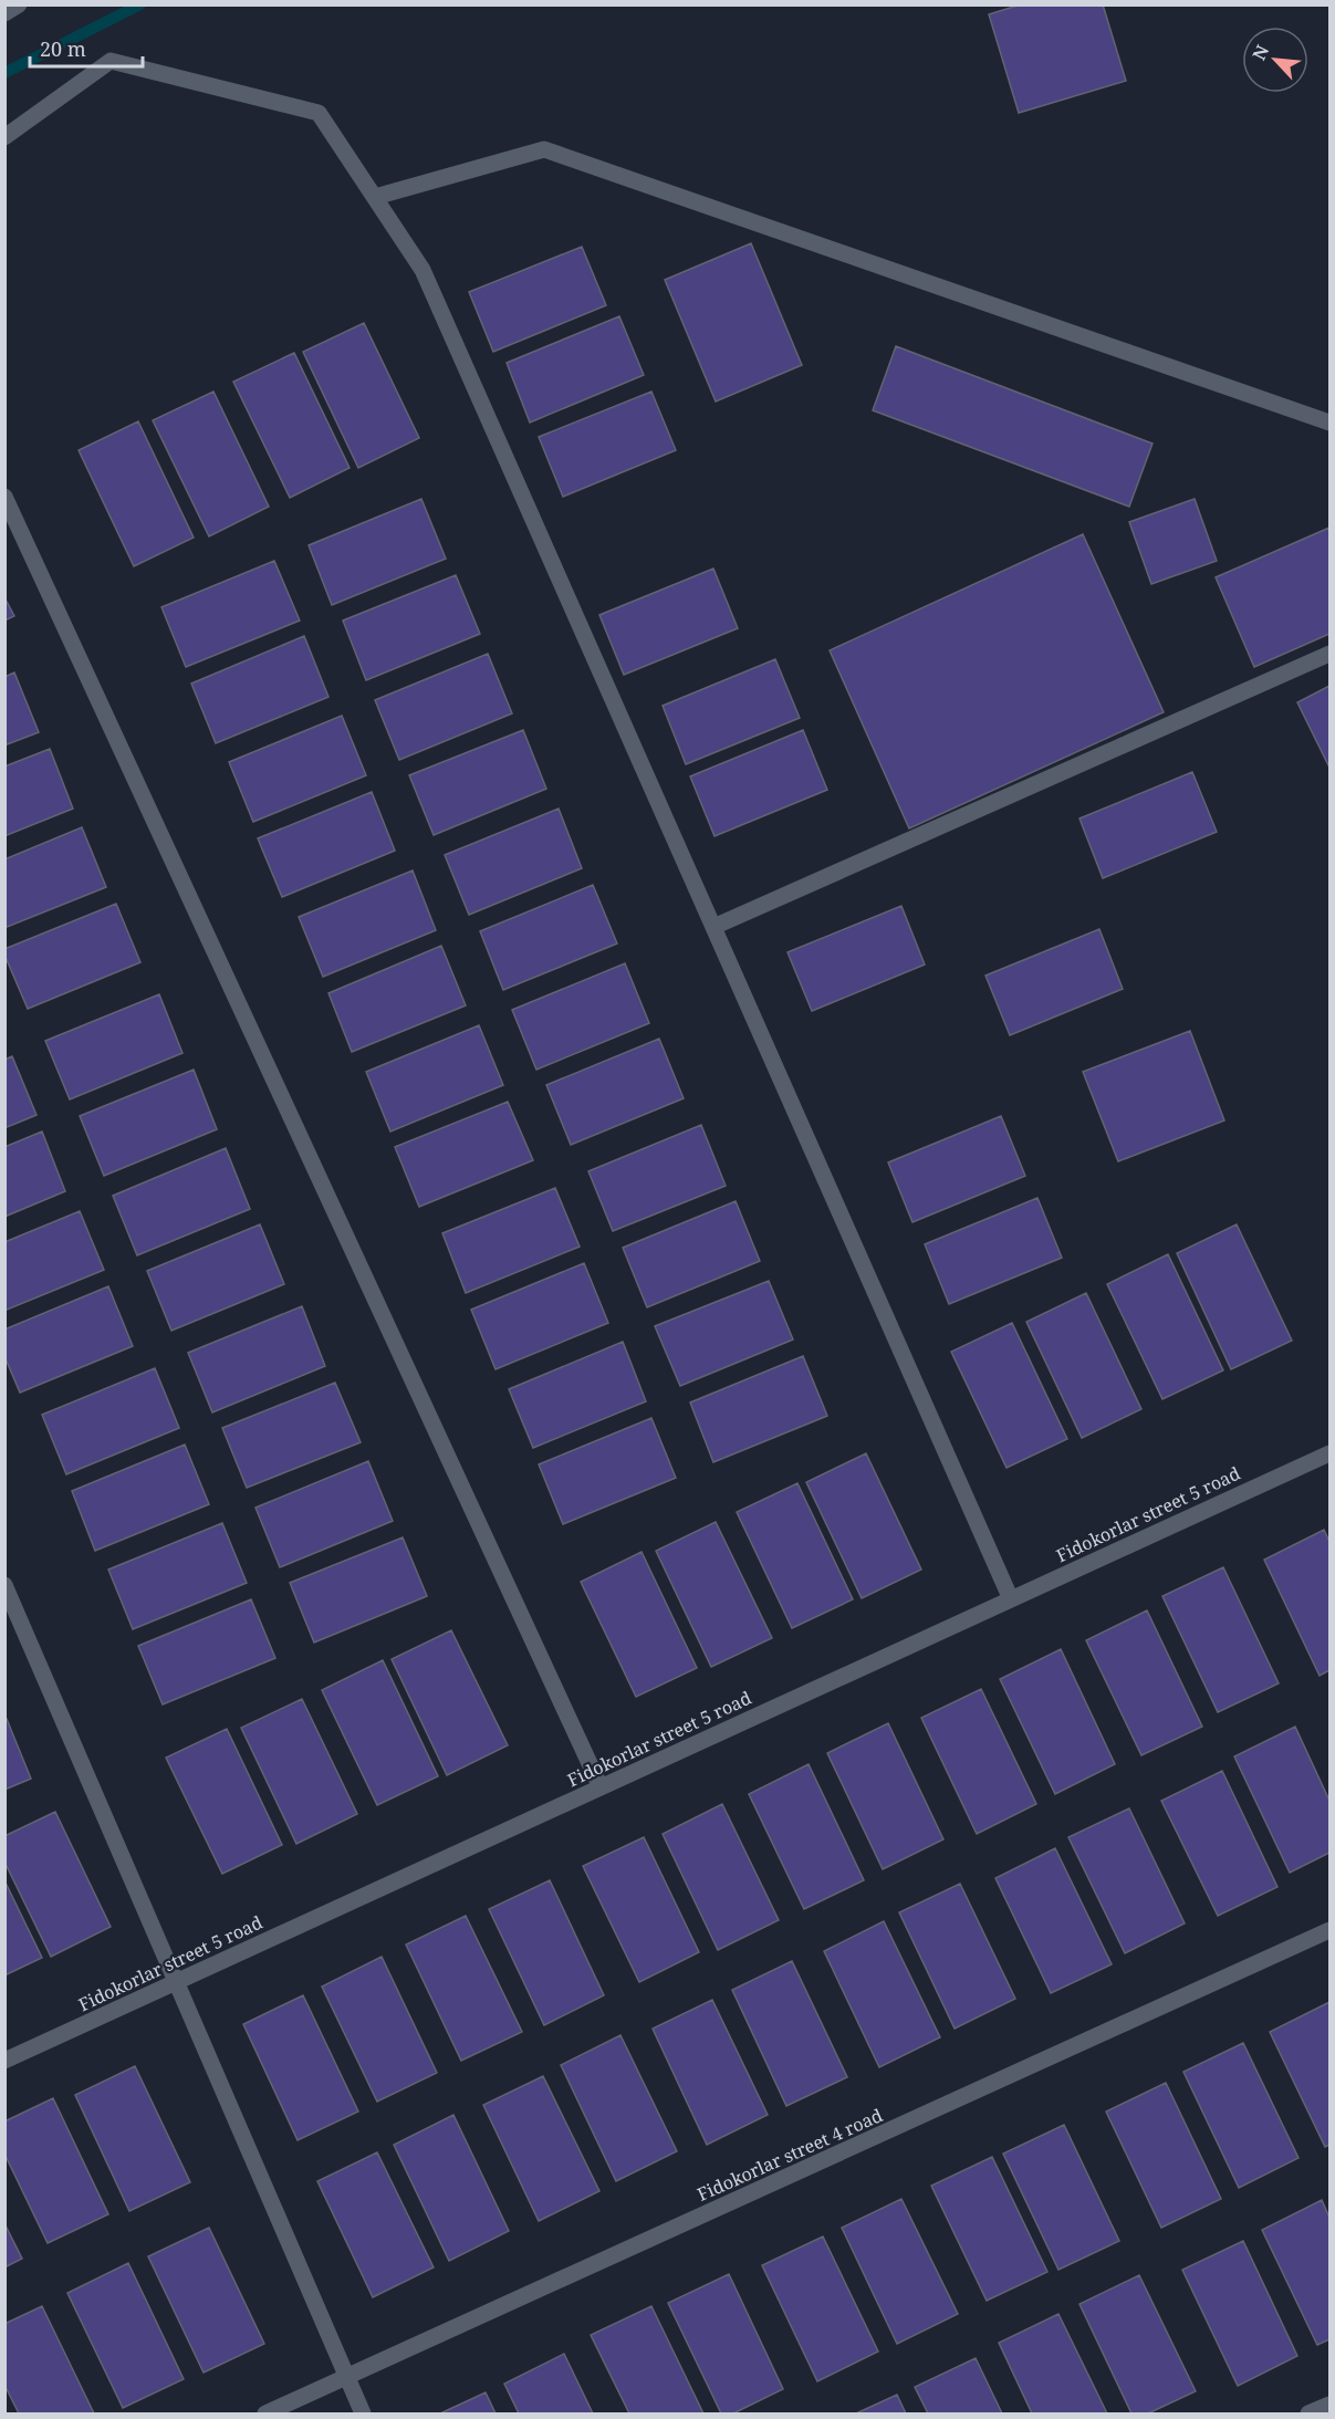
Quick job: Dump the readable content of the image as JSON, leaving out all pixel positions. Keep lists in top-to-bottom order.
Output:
{
  "streets": {
    "street": ["Fidokorlar street 5 road", "Fidokorlar street 4 road"]
  },
  "scale_bar": "20 m",
  "north": "top left"
}
